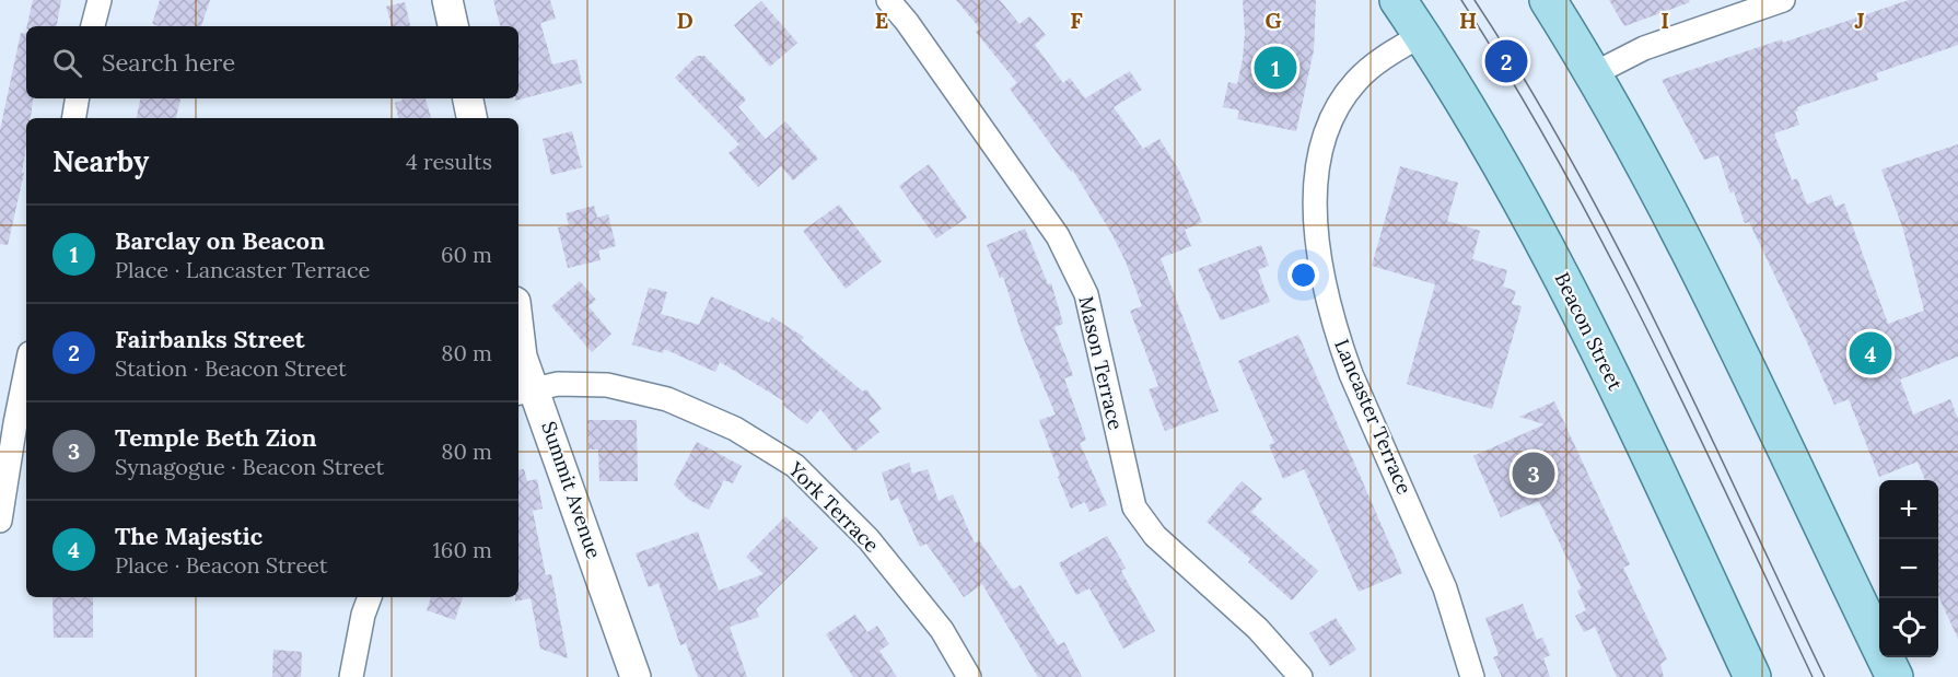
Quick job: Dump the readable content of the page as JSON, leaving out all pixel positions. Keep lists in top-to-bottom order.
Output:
{
  "streets": {
    "main road": ["Beacon Street"],
    "street": [
      "Mason Terrace",
      "Lancaster Terrace",
      "Summit Avenue",
      "York Terrace"
    ]
  },
  "crossings": [
    ["Beacon Street", "Lancaster Terrace"],
    ["Summit Avenue", "York Terrace"]
  ],
  "page": {
    "search": "Search here",
    "pins": [
      "2",
      "1",
      "4",
      "3"
    ],
    "heading": ["Nearby", "4 results"],
    "list": [
      {
        "mark": "1",
        "name": "Barclay on Beacon",
        "note": "Place · Lancaster Terrace",
        "value": "60 m"
      },
      {
        "mark": "2",
        "name": "Fairbanks Street",
        "note": "Station · Beacon Street",
        "value": "80 m"
      },
      {
        "mark": "3",
        "name": "Temple Beth Zion",
        "note": "Synagogue · Beacon Street",
        "value": "80 m"
      },
      {
        "mark": "4",
        "name": "The Majestic",
        "note": "Place · Beacon Street",
        "value": "160 m"
      }
    ],
    "map_buttons": ["+", "−"]
  },
  "grid": {
    "columns": [
      "D",
      "E",
      "F",
      "G",
      "H",
      "I",
      "J"
    ]
  }
}
